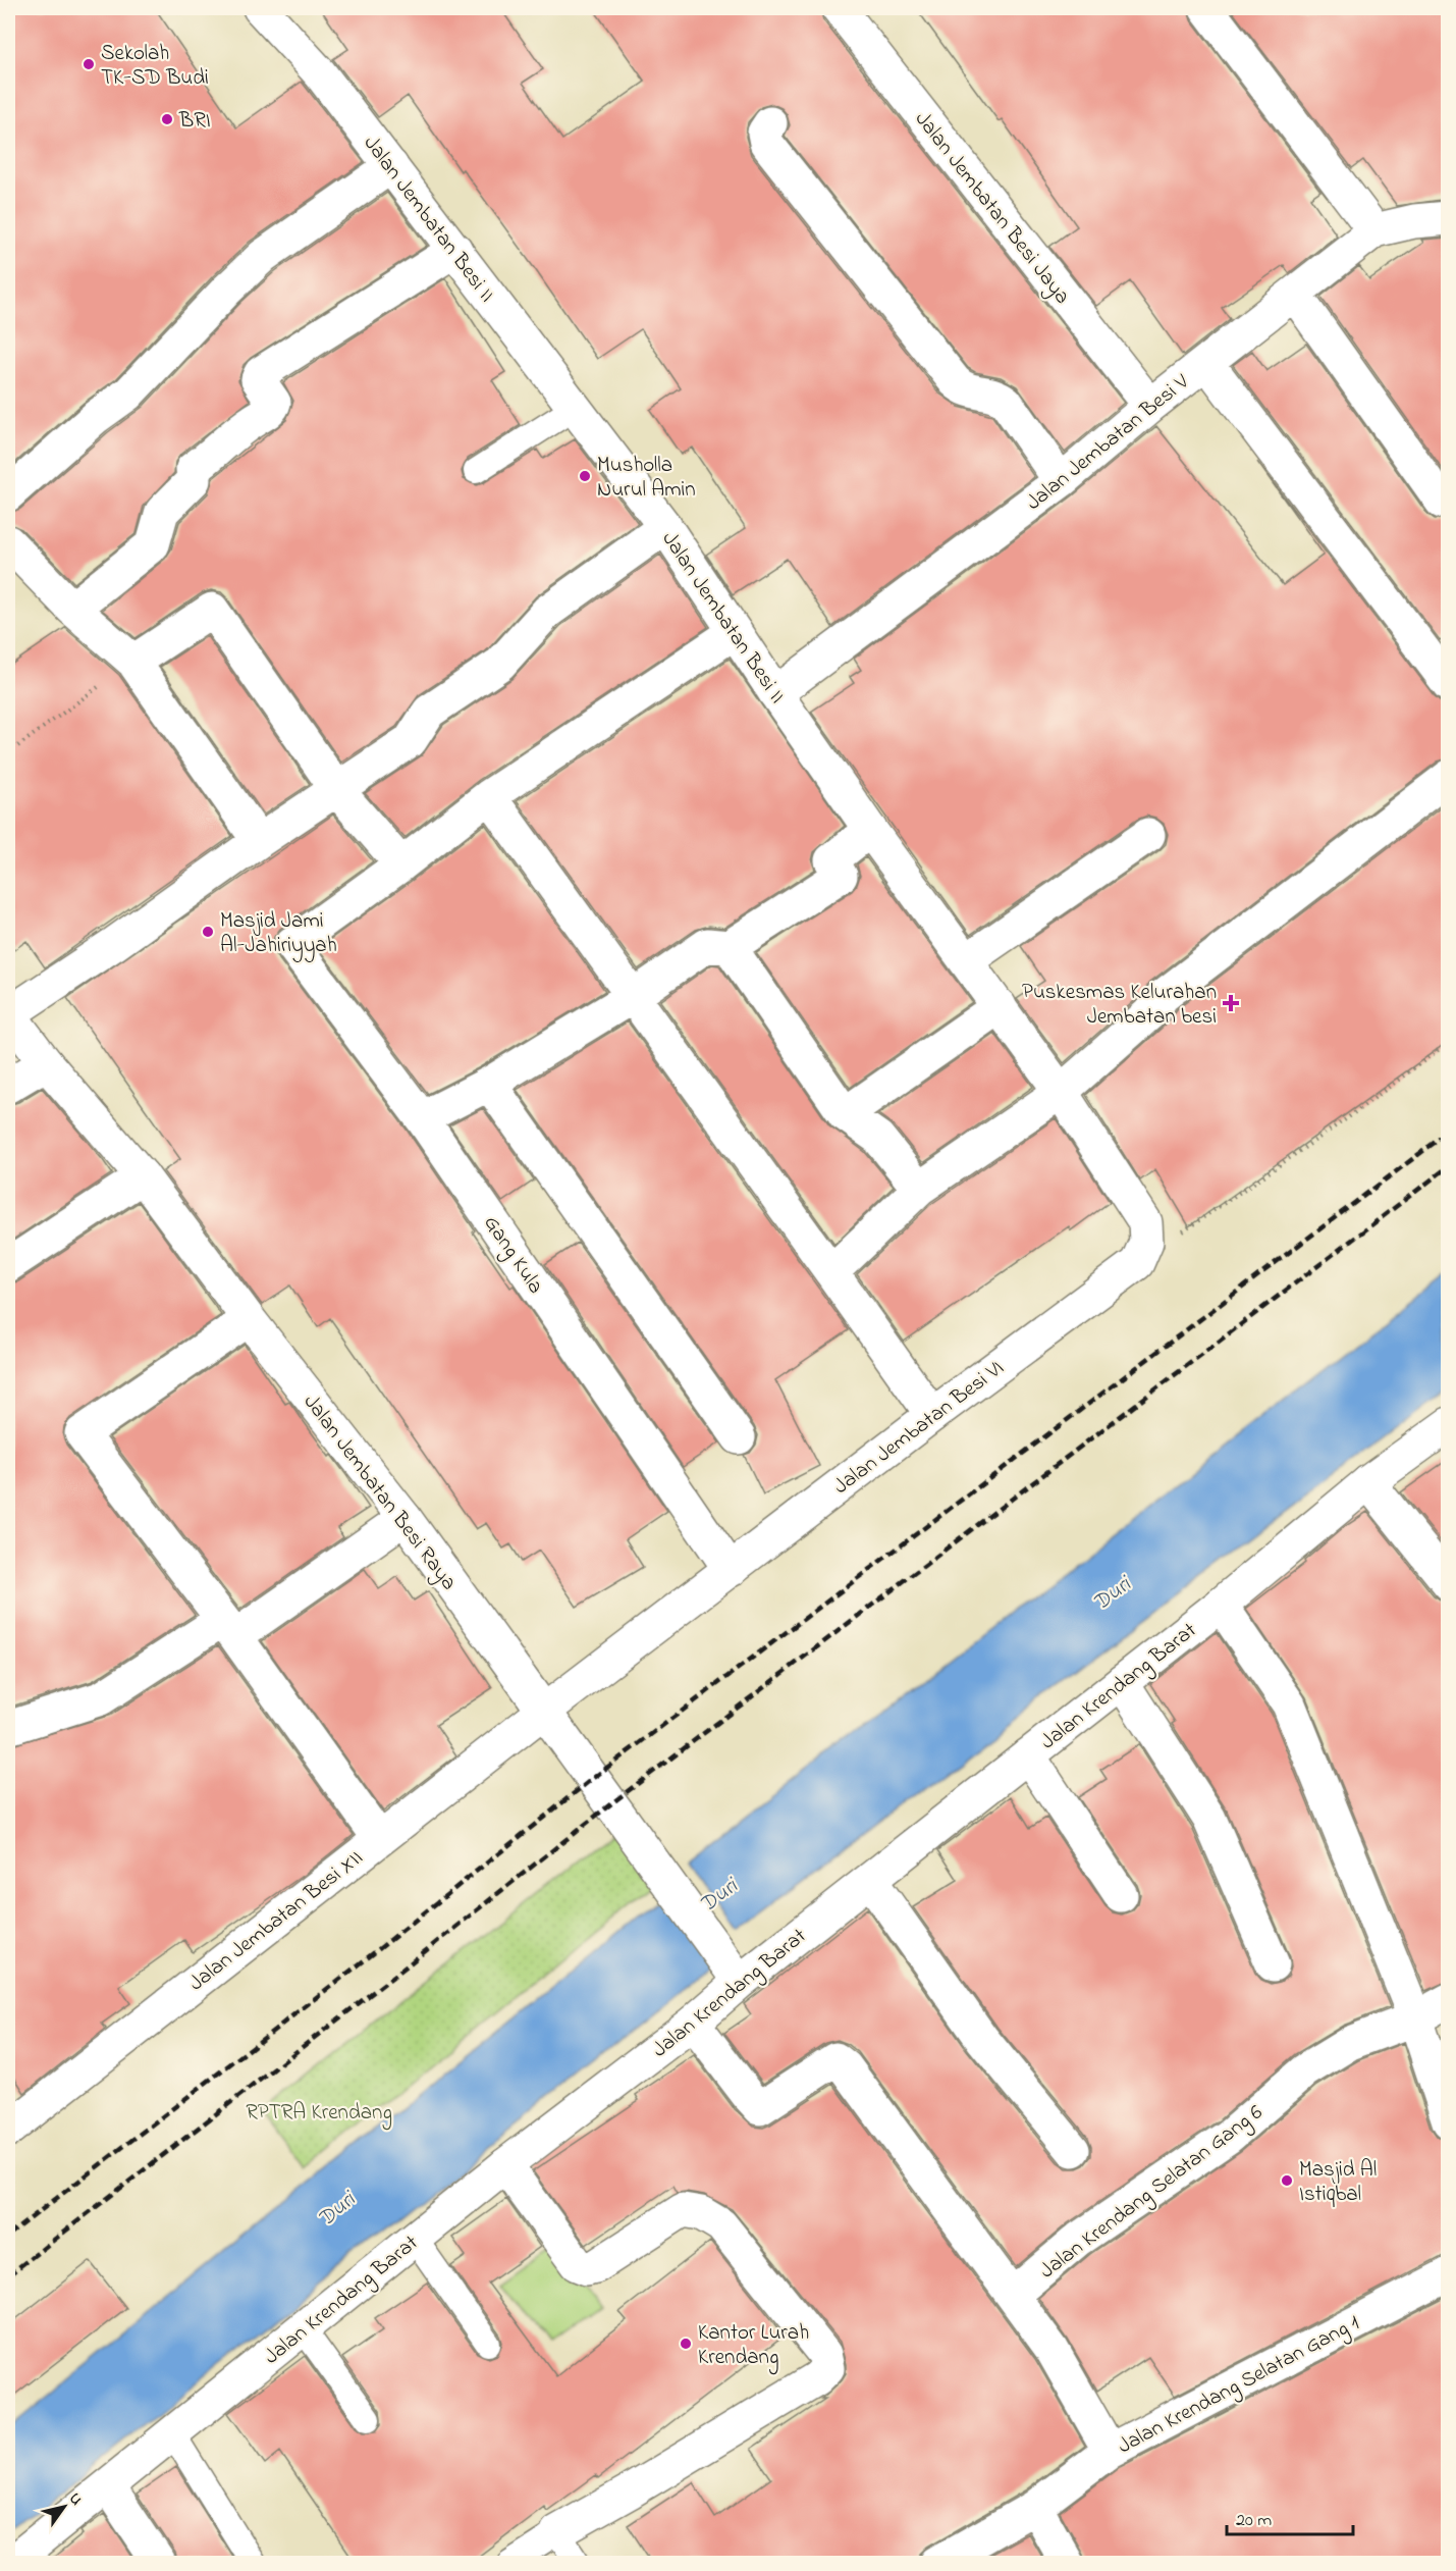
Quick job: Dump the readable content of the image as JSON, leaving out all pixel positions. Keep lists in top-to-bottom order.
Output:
{
  "streets": {
    "street": [
      "Jalan Jembatan Besi Jaya",
      "Jalan Jembatan Besi II",
      "Jalan Jembatan Besi V",
      "Gang Kula",
      "Jalan Jembatan Besi VI",
      "Jalan Jembatan Besi Raya",
      "Jalan Krendang Barat",
      "Jalan Jembatan Besi XII",
      "Jalan Krendang Selatan Gang 6",
      "Jalan Krendang Selatan Gang 1"
    ]
  },
  "crossings": [
    ["Jalan Jembatan Besi Jaya", "Jalan Jembatan Besi V"],
    ["Jalan Jembatan Besi II", "Jalan Jembatan Besi V"],
    ["Gang Kula", "Jalan Jembatan Besi VI"],
    ["Jalan Jembatan Besi VI", "Jalan Jembatan Besi Raya"],
    ["Jalan Jembatan Besi VI", "Jalan Jembatan Besi XII"],
    ["Jalan Jembatan Besi Raya", "Jalan Krendang Barat"],
    ["Jalan Jembatan Besi Raya", "Jalan Jembatan Besi XII"]
  ],
  "water": ["Duri"],
  "parks": ["RPTRA Krendang"],
  "places": {
    "other": [
      "Sekolah TK-SD Budi",
      "BRI",
      "Musholla Nurul Amin",
      "Masjid Jami Al-Jahiriyyah",
      "Masjid Al Istiqbal",
      "Kantor Lurah Krendang"
    ],
    "health": ["Puskesmas Kelurahan Jembatan besi"]
  },
  "scale_bar": "20 m",
  "north": "top right"
}
